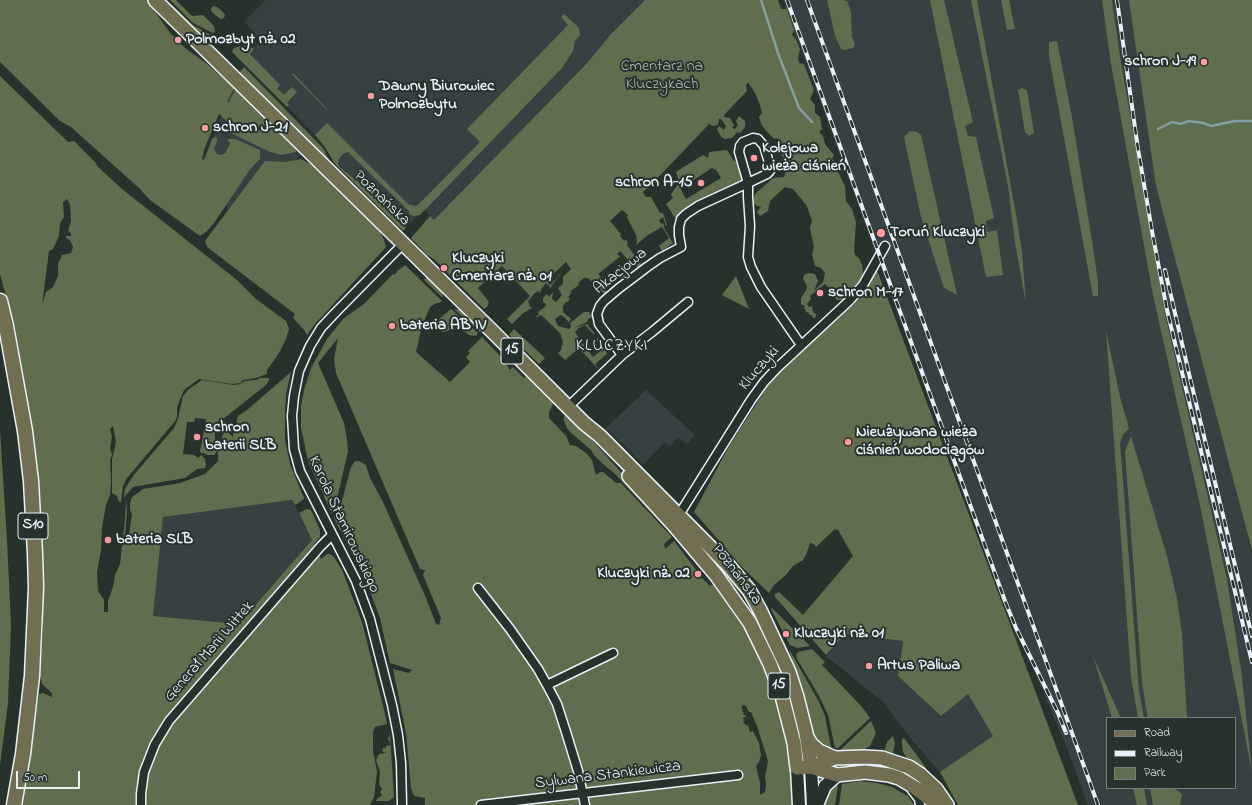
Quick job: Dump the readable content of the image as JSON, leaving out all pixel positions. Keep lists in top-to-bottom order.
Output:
{
  "streets": {
    "highway": ["S10"],
    "main road": ["Poznańska", "15"],
    "street": [
      "Akacjowa",
      "Kluczyki",
      "Karola Stamirowskiego",
      "Generał Marii Wittek",
      "Sylwana Stankiewicza"
    ]
  },
  "crossings": [
    ["Poznańska", "Kluczyki"],
    ["Poznańska", "Karola Stamirowskiego"],
    ["Karola Stamirowskiego", "Generał Marii Wittek"]
  ],
  "districts": ["KLUCZYKI"],
  "parks": ["Cmentarz na Kluczykach"],
  "places": [
    "Polmozbyt nż. 02",
    "schron J-19",
    "Dawny Biurowiec Polmozbytu",
    "schron J-21",
    "Kolejowa wieża ciśnień",
    "schron A-15",
    "Toruń Kluczyki",
    "Kluczyki Cmentarz nż. 01",
    "schron M-17",
    "bateria AB IV",
    "schron baterii SLB",
    "Nieużywana wieża ciśnień wodociągów",
    "bateria SLB",
    "Kluczyki nż. 02",
    "Kluczyki nż. 01",
    "Artus Paliwa"
  ],
  "legend": ["Road", "Railway", "Park"],
  "scale_bar": "50 m"
}
